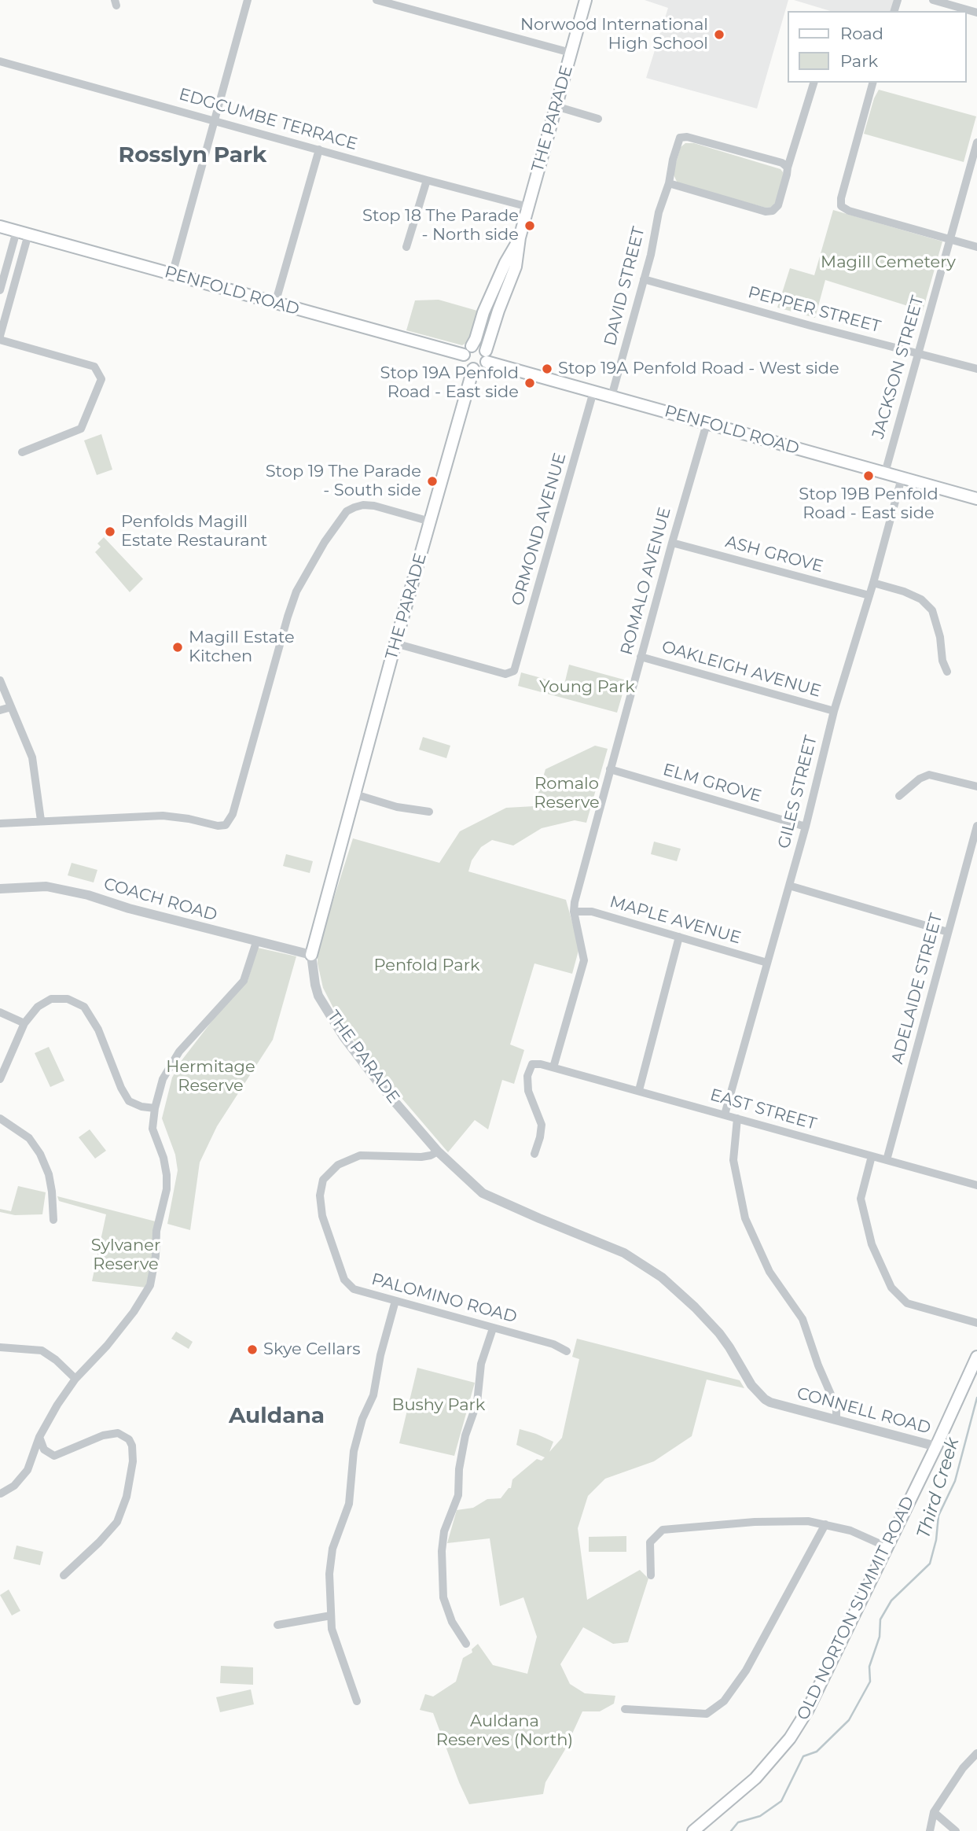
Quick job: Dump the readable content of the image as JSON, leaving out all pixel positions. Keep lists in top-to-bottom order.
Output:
{
  "streets": {
    "main road": ["THE PARADE", "PENFOLD ROAD", "OLD NORTON SUMMIT ROAD"],
    "street": [
      "EDGCUMBE TERRACE",
      "DAVID STREET",
      "PEPPER STREET",
      "JACKSON STREET",
      "ORMOND AVENUE",
      "ASH GROVE",
      "ROMALO AVENUE",
      "OAKLEIGH AVENUE",
      "ELM GROVE",
      "GILES STREET",
      "COACH ROAD",
      "MAPLE AVENUE",
      "ADELAIDE STREET",
      "EAST STREET",
      "PALOMINO ROAD",
      "CONNELL ROAD"
    ]
  },
  "crossings": [
    ["THE PARADE", "EDGCUMBE TERRACE"],
    ["THE PARADE", "PENFOLD ROAD"],
    ["THE PARADE", "ORMOND AVENUE"],
    ["THE PARADE", "COACH ROAD"],
    ["THE PARADE", "PALOMINO ROAD"],
    ["THE PARADE", "CONNELL ROAD"],
    ["DAVID STREET", "PENFOLD ROAD"],
    ["DAVID STREET", "PEPPER STREET"],
    ["PENFOLD ROAD", "JACKSON STREET"],
    ["PENFOLD ROAD", "ORMOND AVENUE"],
    ["PENFOLD ROAD", "ROMALO AVENUE"],
    ["PENFOLD ROAD", "GILES STREET"],
    ["PEPPER STREET", "JACKSON STREET"],
    ["ASH GROVE", "ROMALO AVENUE"],
    ["ASH GROVE", "GILES STREET"],
    ["ROMALO AVENUE", "OAKLEIGH AVENUE"],
    ["ROMALO AVENUE", "ELM GROVE"],
    ["ROMALO AVENUE", "MAPLE AVENUE"],
    ["ROMALO AVENUE", "EAST STREET"],
    ["OAKLEIGH AVENUE", "GILES STREET"],
    ["ELM GROVE", "GILES STREET"],
    ["GILES STREET", "MAPLE AVENUE"],
    ["GILES STREET", "EAST STREET"],
    ["ADELAIDE STREET", "EAST STREET"],
    ["CONNELL ROAD", "OLD NORTON SUMMIT ROAD"]
  ],
  "districts": ["Rosslyn Park", "Auldana"],
  "water": ["Third Creek"],
  "parks": [
    "Magill Cemetery",
    "Young Park",
    "Romalo Reserve",
    "Penfold Park",
    "Hermitage Reserve",
    "Sylvaner Reserve",
    "Bushy Park",
    "Auldana Reserves (North)"
  ],
  "places": [
    "Norwood International High School",
    "Stop 18 The Parade - North side",
    "Stop 19A Penfold Road - West side",
    "Stop 19A Penfold Road - East side",
    "Stop 19B Penfold Road - East side",
    "Stop 19 The Parade - South side",
    "Penfolds Magill Estate Restaurant",
    "Magill Estate Kitchen",
    "Skye Cellars"
  ],
  "legend": ["Road", "Park"]
}
